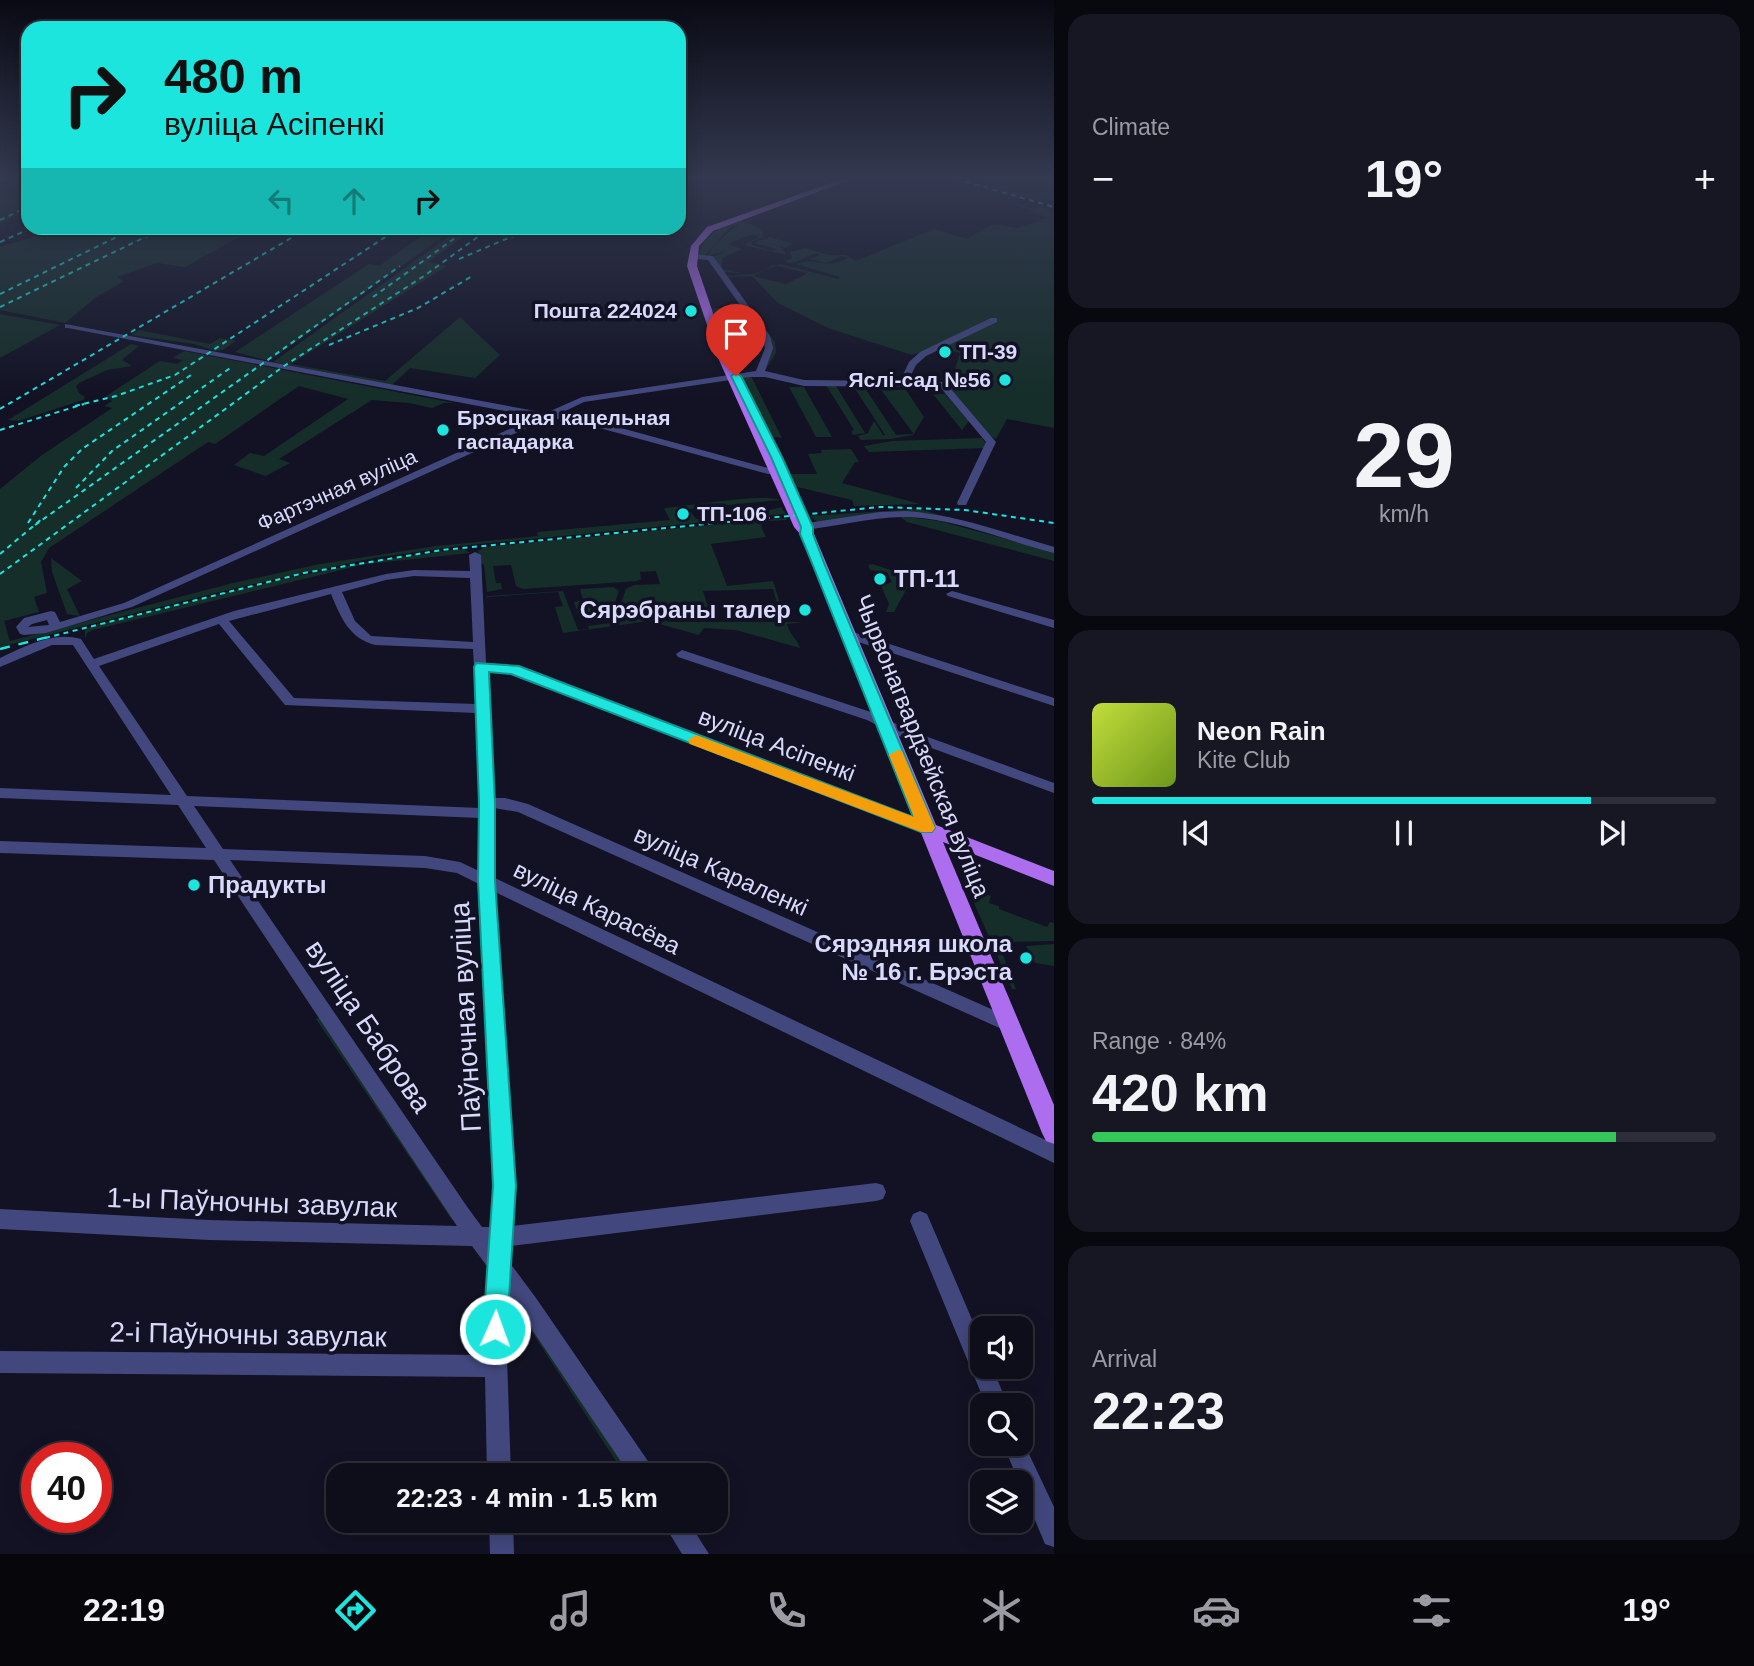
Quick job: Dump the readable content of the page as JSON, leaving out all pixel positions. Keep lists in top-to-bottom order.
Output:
{
  "streets": {
    "main road": ["вуліца Асіпенкі", "Чырвонагвардзейская вуліца"],
    "street": [
      "Фартэчная вуліца",
      "вуліца Караленкі",
      "вуліца Карасёва",
      "Паўночная вуліца",
      "вуліца Баброва",
      "1-ы Паўночны завулак",
      "2-і Паўночны завулак"
    ]
  },
  "crossings": [
    ["Фартэчная вуліца", "Чырвонагвардзейская вуліца"],
    ["вуліца Асіпенкі", "Чырвонагвардзейская вуліца"],
    ["вуліца Асіпенкі", "Паўночная вуліца"],
    ["Чырвонагвардзейская вуліца", "вуліца Караленкі"],
    ["вуліца Караленкі", "Паўночная вуліца"],
    ["вуліца Караленкі", "вуліца Баброва"],
    ["вуліца Карасёва", "Паўночная вуліца"],
    ["вуліца Карасёва", "вуліца Баброва"],
    ["Паўночная вуліца", "вуліца Баброва"],
    ["Паўночная вуліца", "1-ы Паўночны завулак"],
    ["Паўночная вуліца", "2-і Паўночны завулак"],
    ["вуліца Баброва", "1-ы Паўночны завулак"]
  ],
  "places": [
    "Пошта 224024",
    "ТП-39",
    "Яслі-сад №56",
    "Брэсцкая кацельная гаспадарка",
    "ТП-106",
    "ТП-11",
    "Сярэбраны талер",
    "Прадукты",
    "Сярэдняя школа № 16 г. Брэста"
  ],
  "page": {
    "tile": [
      "Climate",
      ["29", "km/h"],
      ["Range · 84%", "420 km"],
      ["Arrival", "22:23"]
    ],
    "turn": ["480 m", "вуліца Асіпенкі"],
    "heat": ["−", "19°", "+"],
    "song": ["Neon Rain", "Kite Club"],
    "limit": "40",
    "trip": "22:23 · 4 min · 1.5 km",
    "tabs": ["22:19", "19°"]
  }
}
